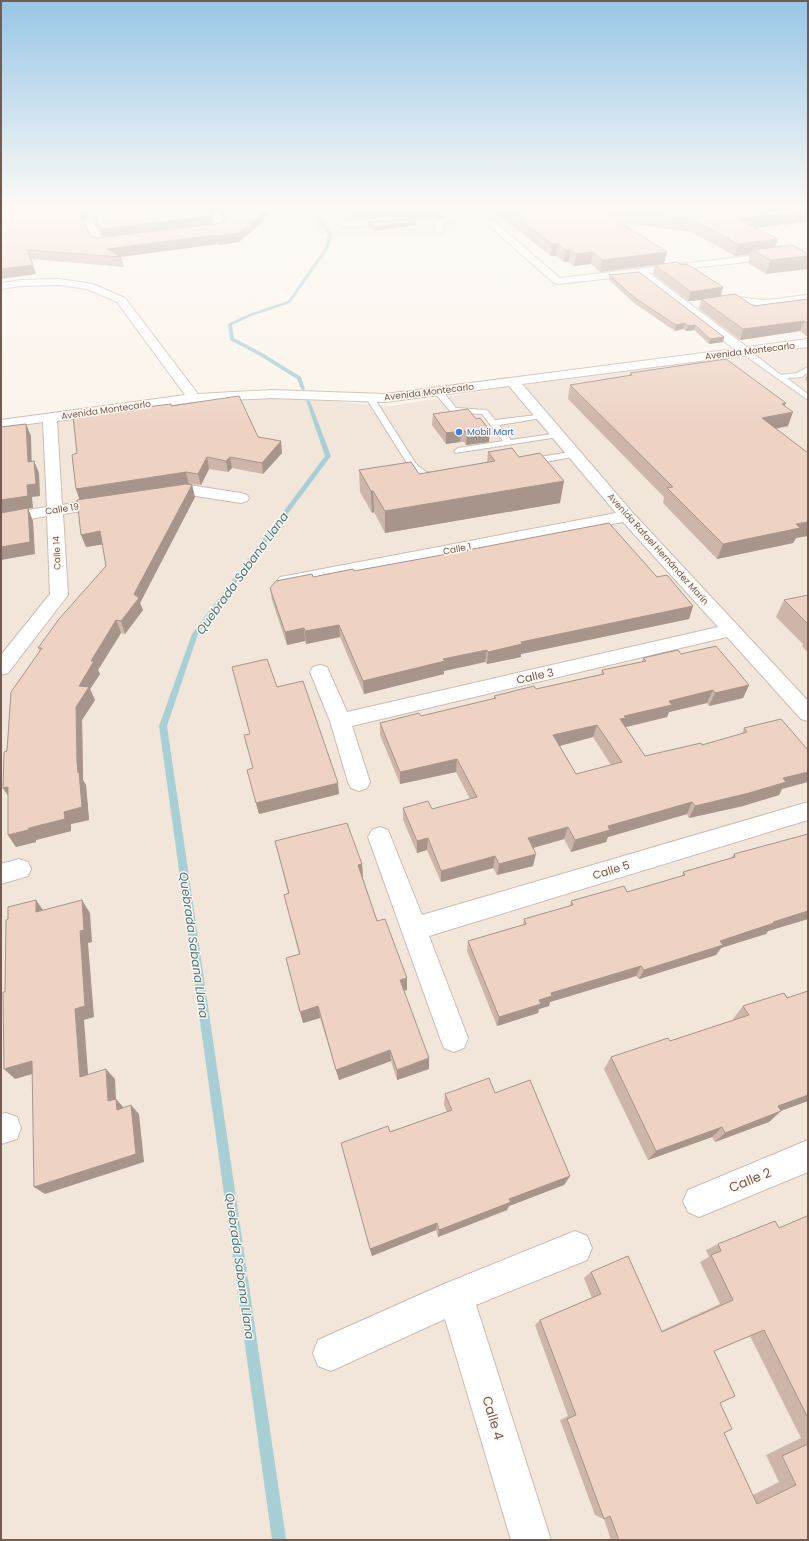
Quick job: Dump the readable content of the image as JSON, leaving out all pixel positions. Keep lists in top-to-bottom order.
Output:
{
  "streets": {
    "street": [
      "Avenida Montecarlo",
      "Calle 19",
      "Calle 1",
      "Avenida Rafael Hernández Marín",
      "Calle 14",
      "Calle 3",
      "Calle 5",
      "Calle 2",
      "Calle 4"
    ]
  },
  "crossings": [
    ["Avenida Montecarlo", "Avenida Rafael Hernández Marín"],
    ["Avenida Montecarlo", "Calle 14"],
    ["Calle 19", "Calle 14"],
    ["Calle 1", "Avenida Rafael Hernández Marín"],
    ["Avenida Rafael Hernández Marín", "Calle 3"]
  ],
  "water": ["Quebrada Sabana Llana"],
  "places": ["Mobil Mart"]
}
